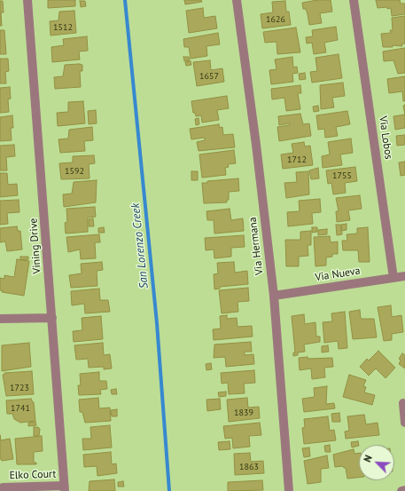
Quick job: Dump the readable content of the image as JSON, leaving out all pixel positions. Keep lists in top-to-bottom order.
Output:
{
  "streets": {
    "street": [
      "Via Lobos",
      "Vining Drive",
      "Via Hermana",
      "Via Nueva",
      "Elko Court"
    ]
  },
  "crossings": [
    ["Via Lobos", "Via Nueva"],
    ["Vining Drive", "Elko Court"],
    ["Via Hermana", "Via Nueva"]
  ],
  "water": ["San Lorenzo Creek"],
  "house_numbers": [
    "1626",
    "1512",
    "1657",
    "1712",
    "1592",
    "1755",
    "1723",
    "1741",
    "1839",
    "1863"
  ],
  "north": "top left"
}
